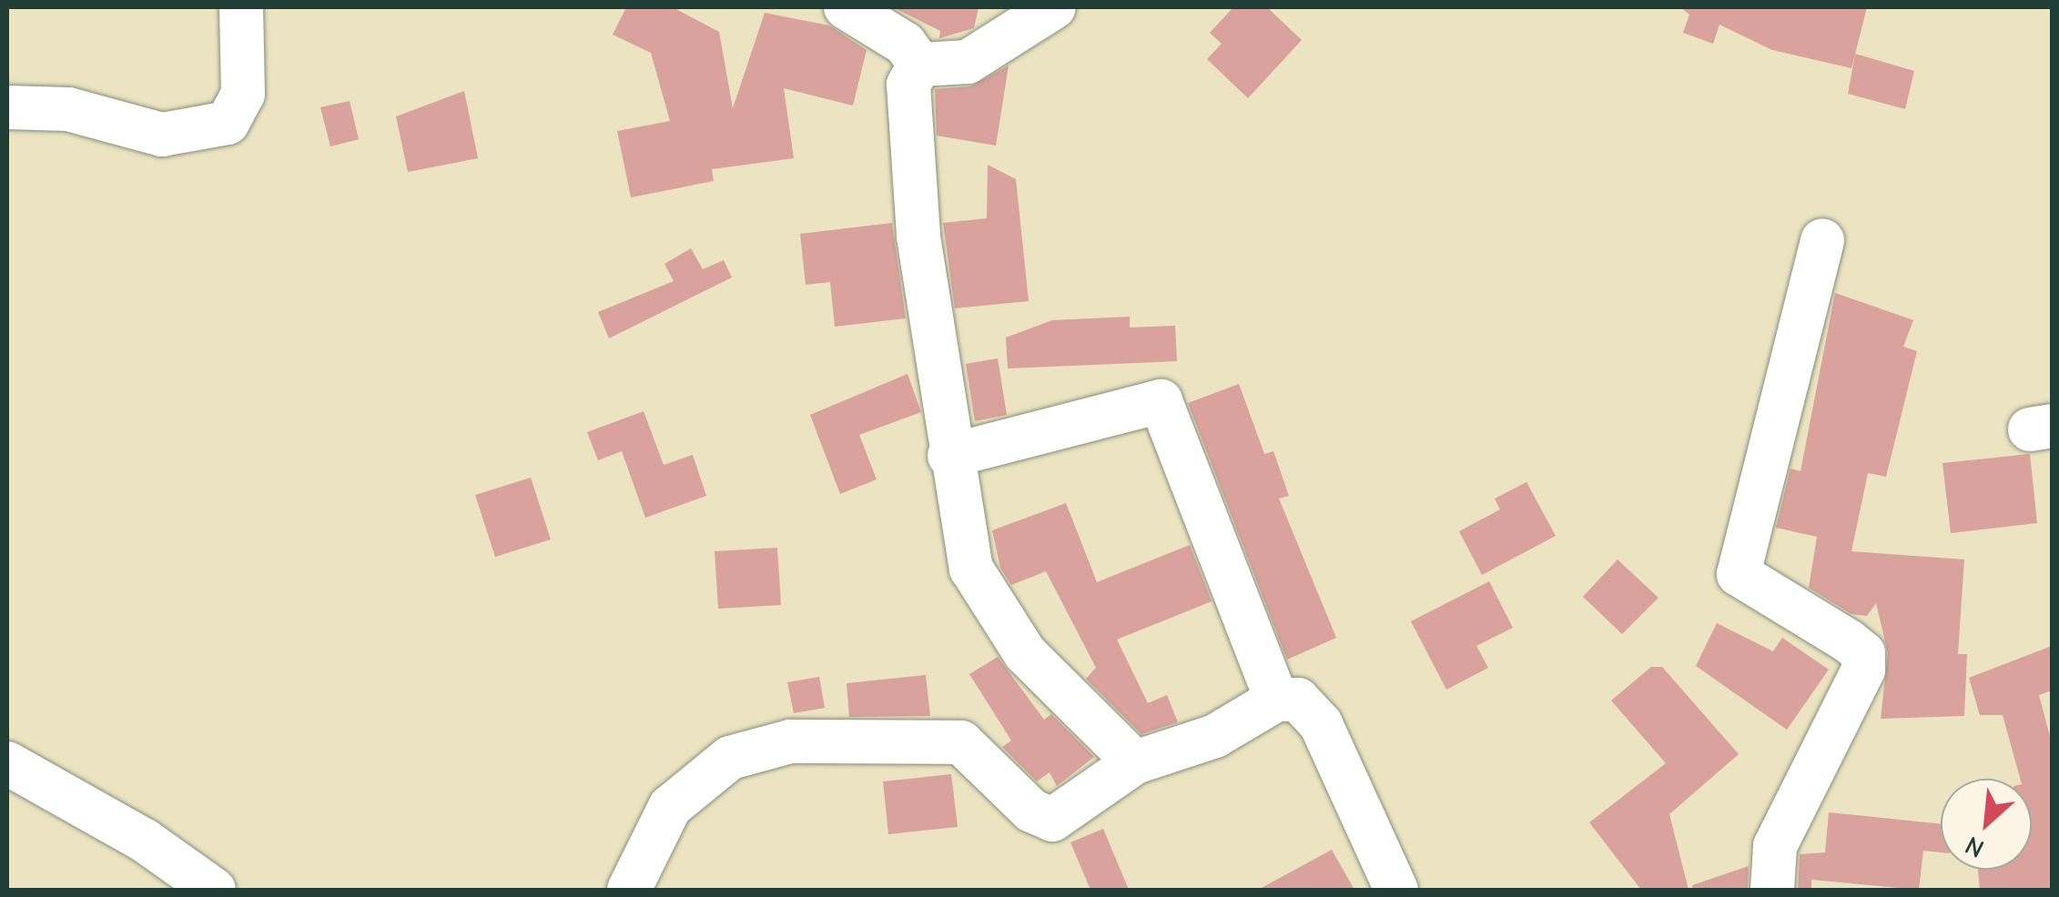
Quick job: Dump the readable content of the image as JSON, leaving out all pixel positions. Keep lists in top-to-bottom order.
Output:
{
  "north": "bottom left"
}
